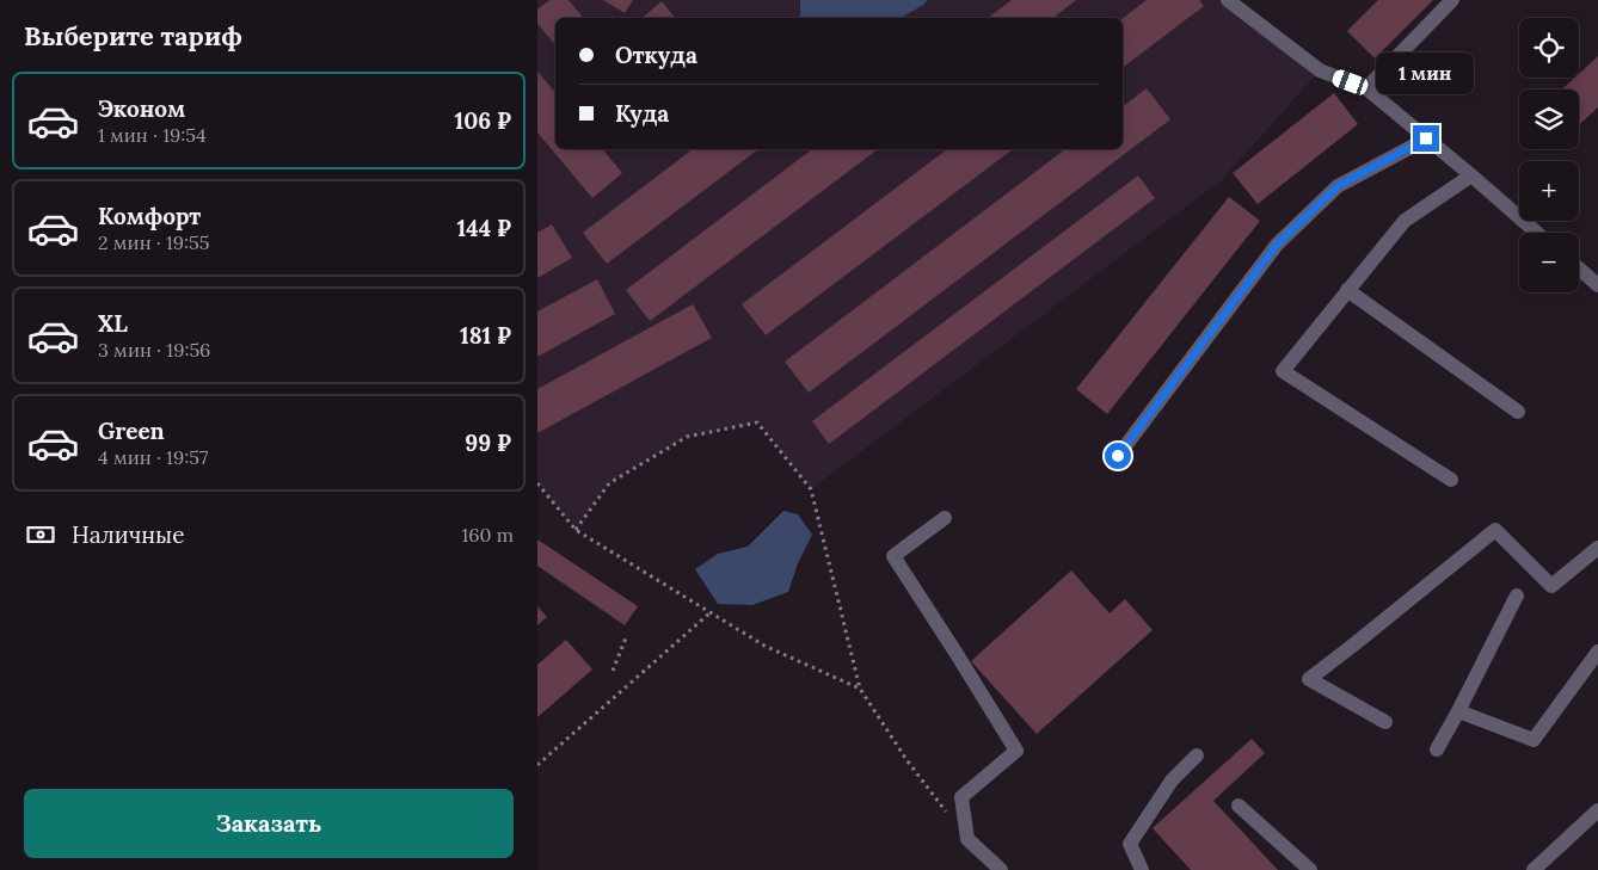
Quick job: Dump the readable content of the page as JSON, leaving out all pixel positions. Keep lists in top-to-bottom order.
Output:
{
  "page": {
    "heading": "Выберите тариф",
    "map_buttons": ["+", "−"],
    "banner": ["Откуда", "Куда"],
    "bubble": "1 мин",
    "list": [
      {
        "name": "Эконом",
        "note": "1 мин · 19:54",
        "value": "106 ₽"
      },
      {
        "name": "Комфорт",
        "note": "2 мин · 19:55",
        "value": "144 ₽"
      },
      {
        "name": "XL",
        "note": "3 мин · 19:56",
        "value": "181 ₽"
      },
      {
        "name": "Green",
        "note": "4 мин · 19:57",
        "value": "99 ₽"
      }
    ],
    "pay": ["Наличные", "160 m"],
    "buttons": "Заказать"
  }
}
